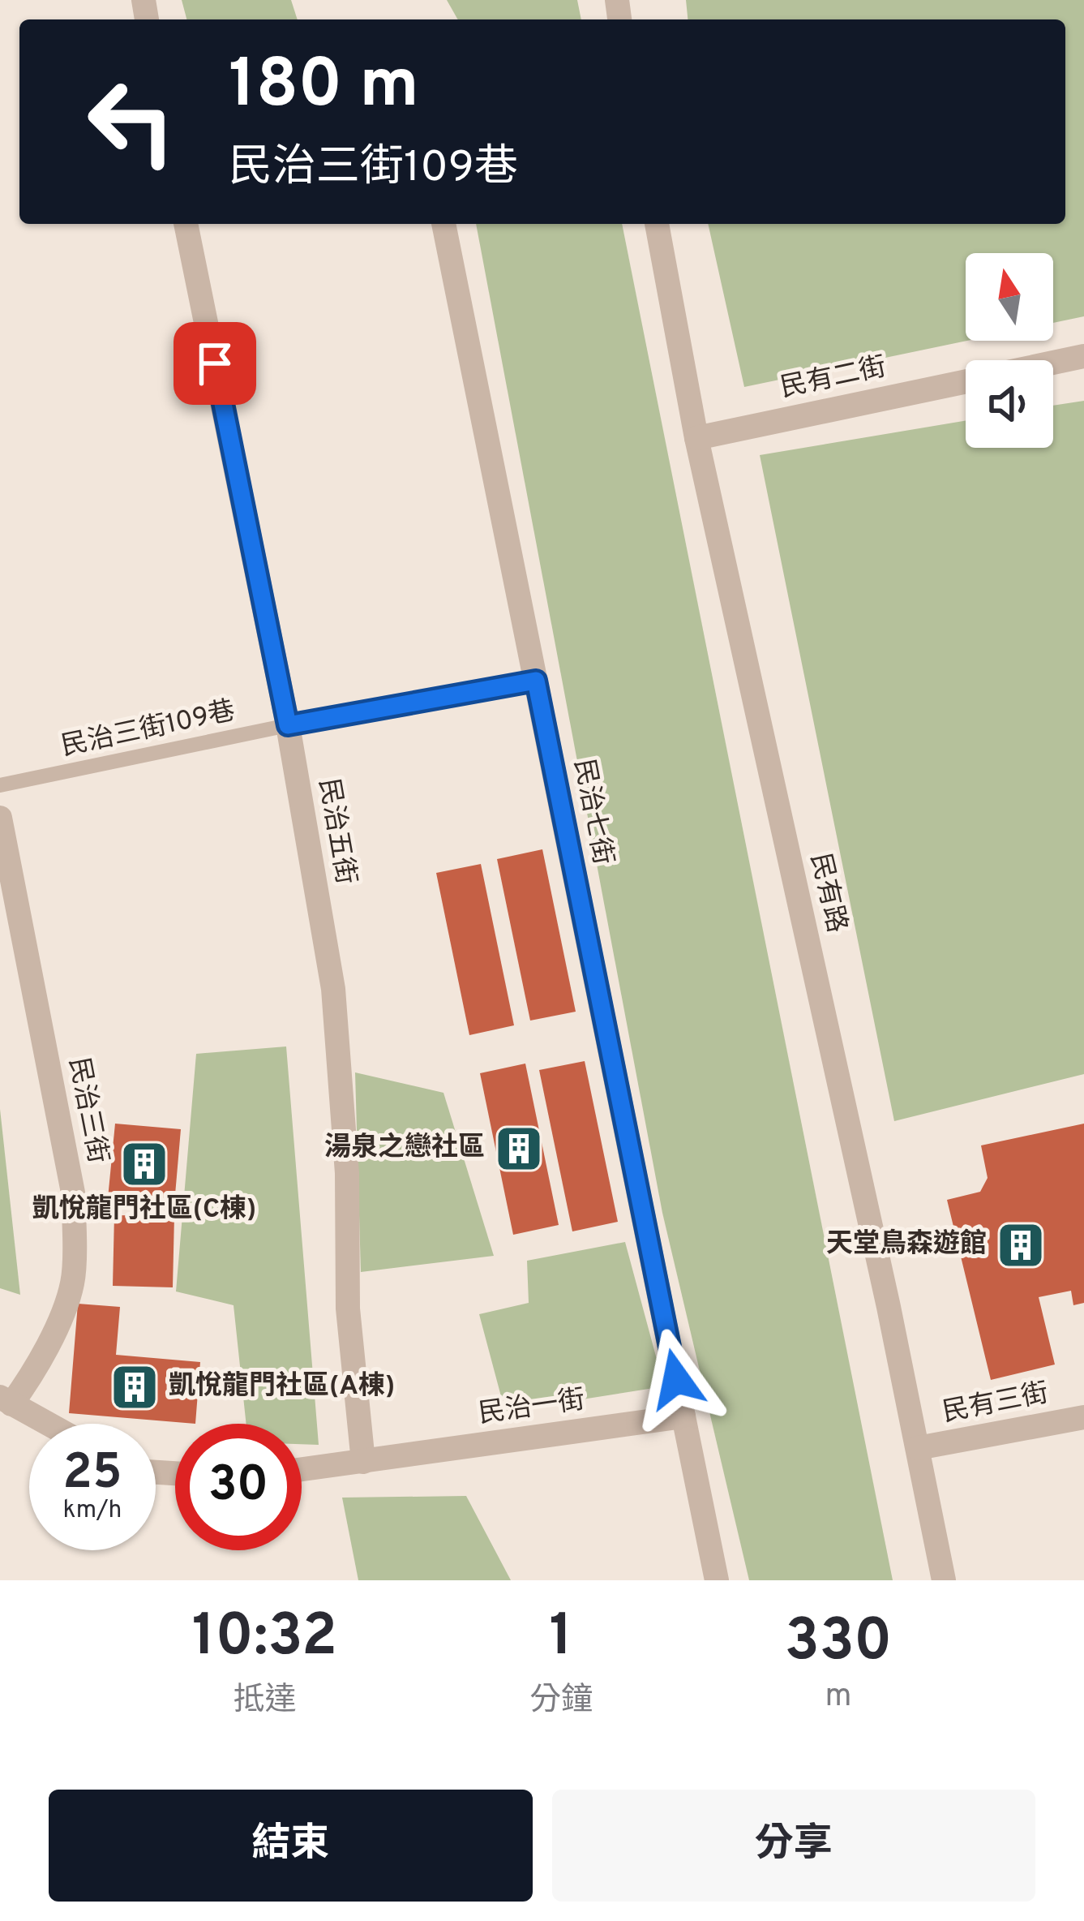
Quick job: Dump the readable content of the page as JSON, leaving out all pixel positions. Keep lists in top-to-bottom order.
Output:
{
  "streets": {
    "street": [
      "民有二街",
      "民治七街",
      "民治五街",
      "民有路",
      "民治三街",
      "民有三街",
      "民治一街"
    ],
    "lane": ["民治三街109巷"]
  },
  "crossings": [
    ["民有二街", "民有路"],
    ["民治三街109巷", "民治七街"],
    ["民治三街109巷", "民治五街"],
    ["民治七街", "民治一街"],
    ["民治五街", "民治一街"],
    ["民有路", "民有三街"]
  ],
  "places": {
    "building": [
      "湯泉之戀社區",
      "凱悅龍門社區(C棟)",
      "天堂鳥森遊館",
      "凱悅龍門社區(A棟)"
    ]
  },
  "north": "top",
  "page": {
    "turn": ["180 m", "民治三街109巷"],
    "speed": "25 km/h",
    "limit": "30",
    "eta": [
      "10:32",
      "抵達",
      "1",
      "分鐘",
      "330",
      "m"
    ],
    "buttons": ["結束", "分享"]
  }
}
